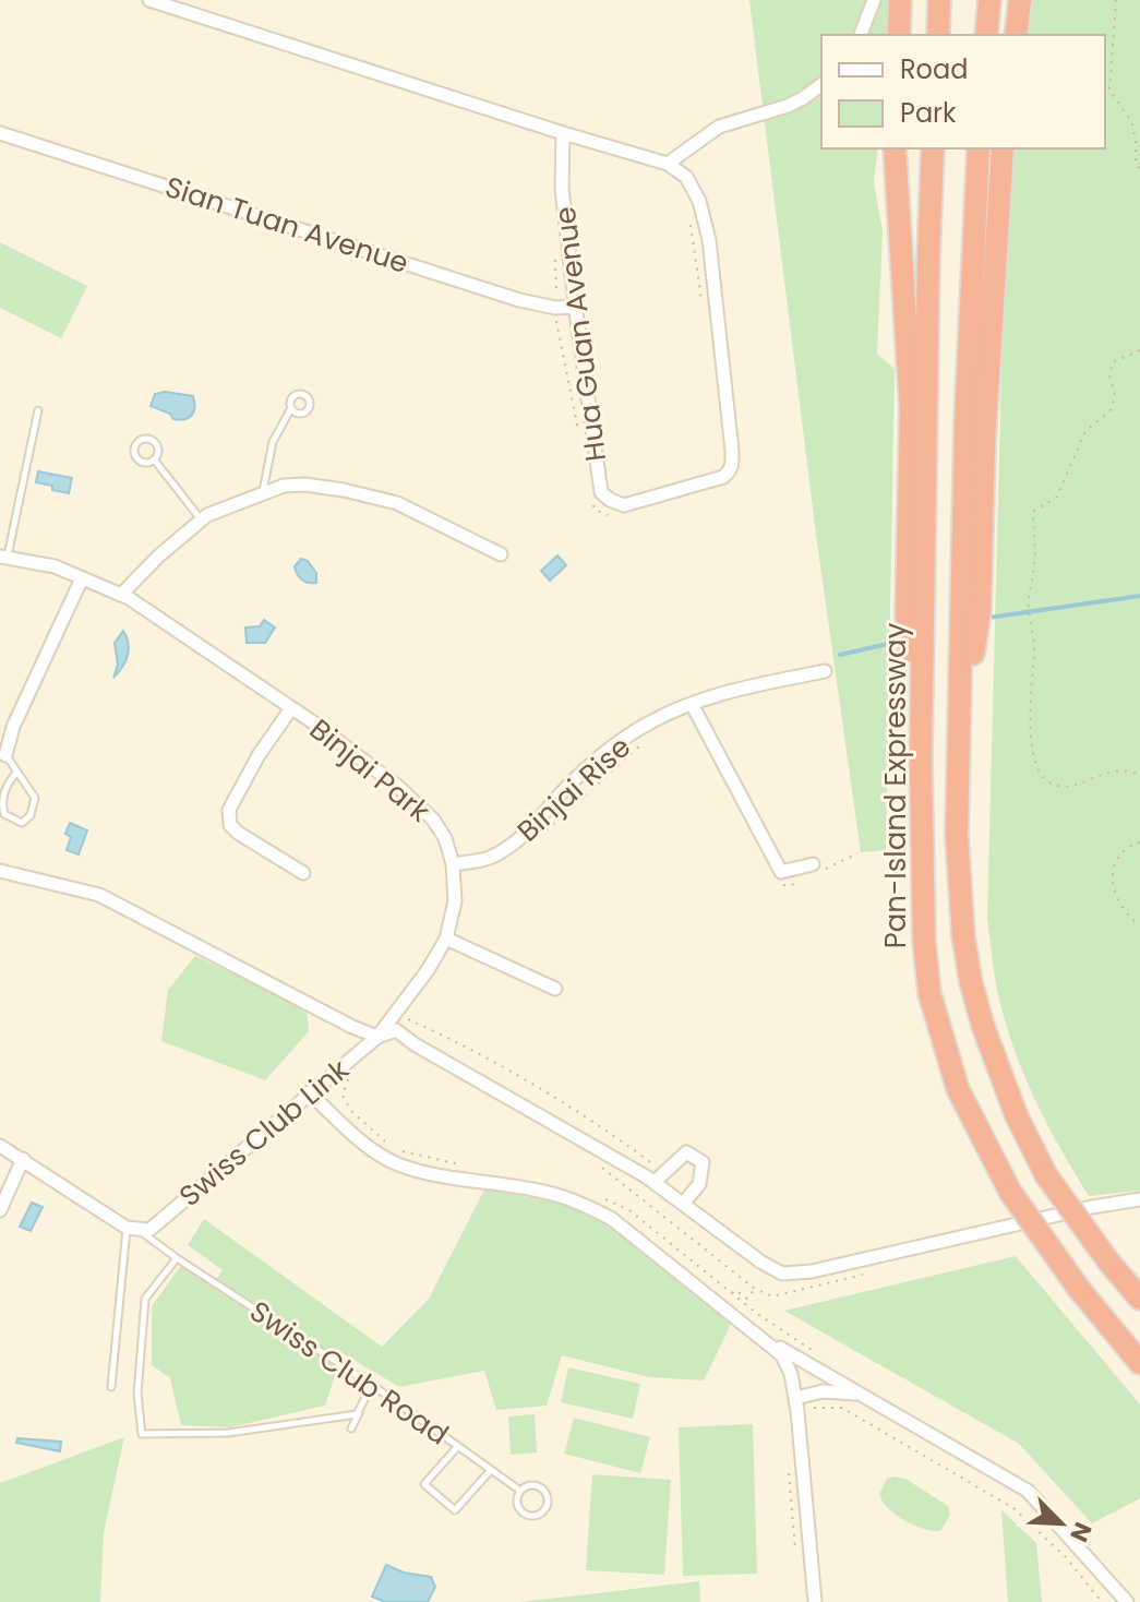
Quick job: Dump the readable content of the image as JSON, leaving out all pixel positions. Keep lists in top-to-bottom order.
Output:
{
  "streets": {
    "highway": ["Pan-Island Expressway"],
    "street": [
      "Sian Tuan Avenue",
      "Hua Guan Avenue",
      "Binjai Park",
      "Binjai Rise",
      "Swiss Club Link"
    ],
    "lane": ["Swiss Club Road"]
  },
  "crossings": [
    ["Sian Tuan Avenue", "Hua Guan Avenue"],
    ["Binjai Park", "Binjai Rise"],
    ["Binjai Park", "Swiss Club Link"],
    ["Swiss Club Link", "Swiss Club Road"]
  ],
  "legend": ["Road", "Park"],
  "north": "bottom right"
}
